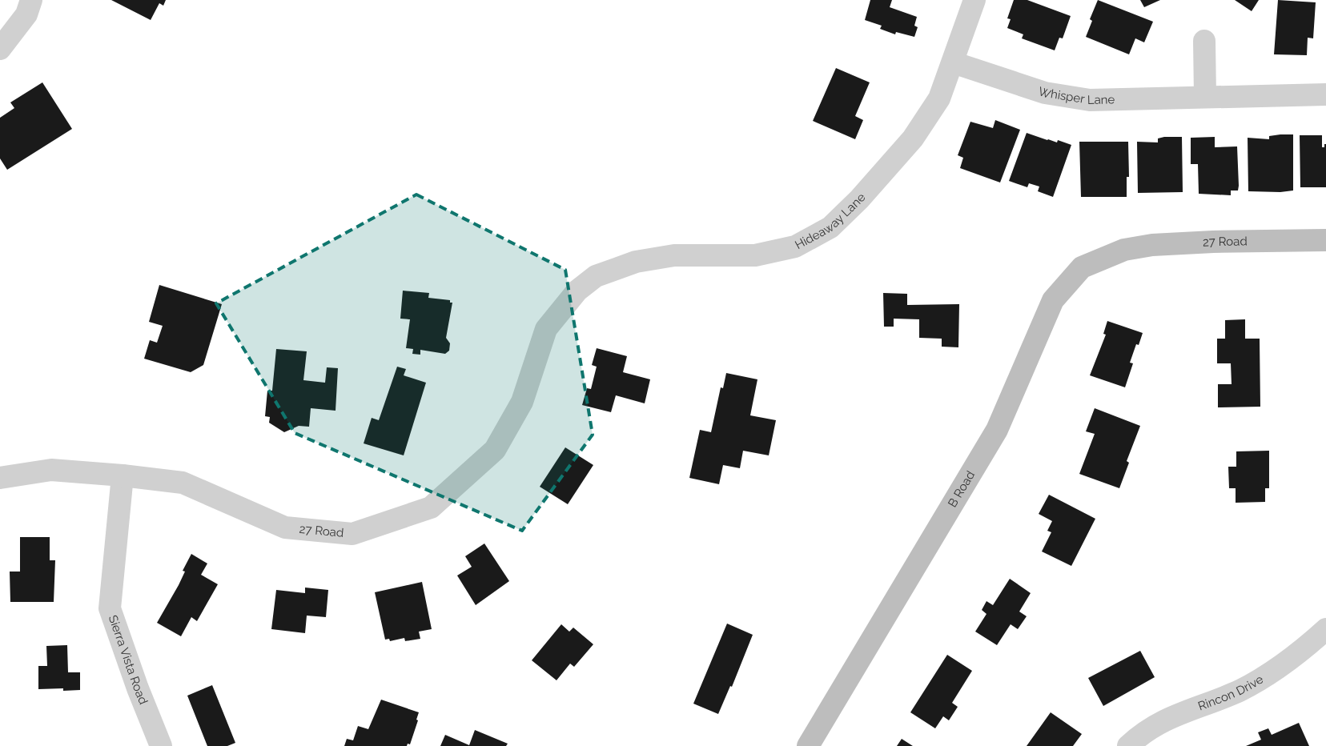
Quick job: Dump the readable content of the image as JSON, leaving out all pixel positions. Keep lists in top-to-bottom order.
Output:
{
  "streets": {
    "street": [
      "Whisper Lane",
      "Hideaway Lane",
      "27 Road",
      "B Road",
      "Sierra Vista Road",
      "Rincon Drive"
    ]
  },
  "crossings": [
    ["Whisper Lane", "Hideaway Lane"],
    ["Hideaway Lane", "27 Road"],
    ["27 Road", "B Road"],
    ["27 Road", "Sierra Vista Road"]
  ]
}
